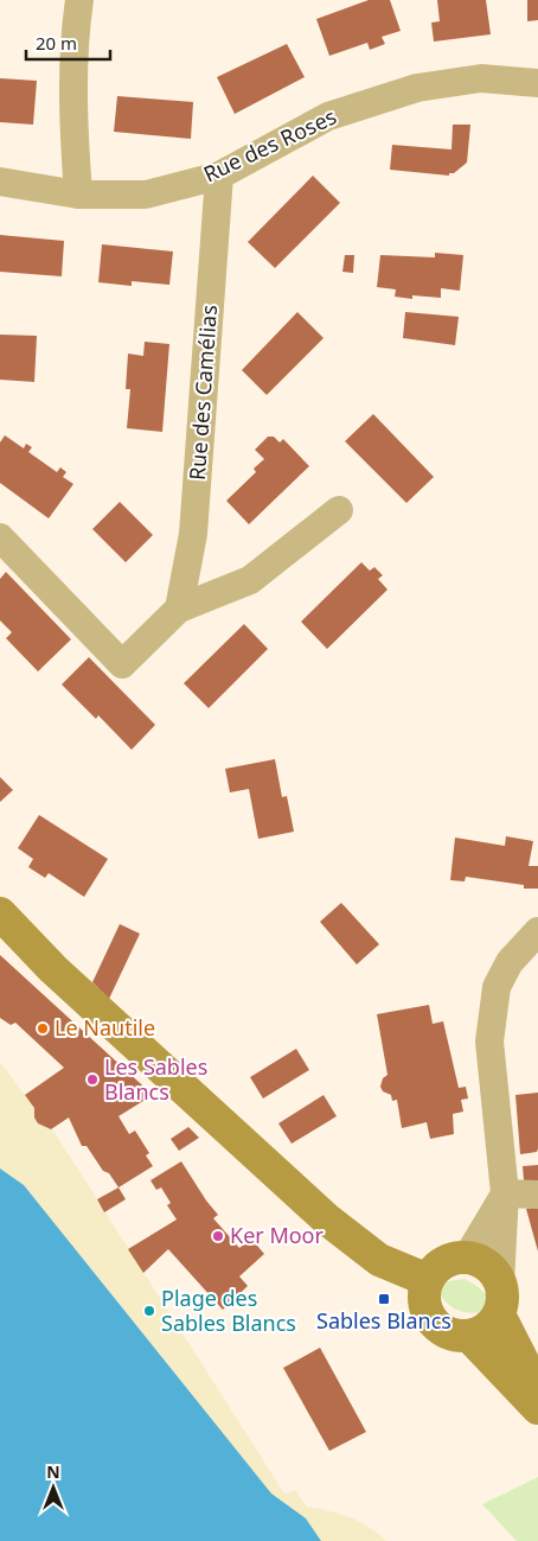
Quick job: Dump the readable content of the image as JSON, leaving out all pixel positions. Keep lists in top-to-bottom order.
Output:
{
  "streets": {
    "street": ["Rue des Roses", "Rue des Camélias"]
  },
  "crossings": [
    ["Rue des Roses", "Rue des Camélias"]
  ],
  "places": {
    "other": [
      "Le Nautile",
      "Les Sables Blancs",
      "Ker Moor",
      "Plage des Sables Blancs"
    ],
    "transit": ["Sables Blancs"]
  },
  "scale_bar": "20 m",
  "north": "top"
}
